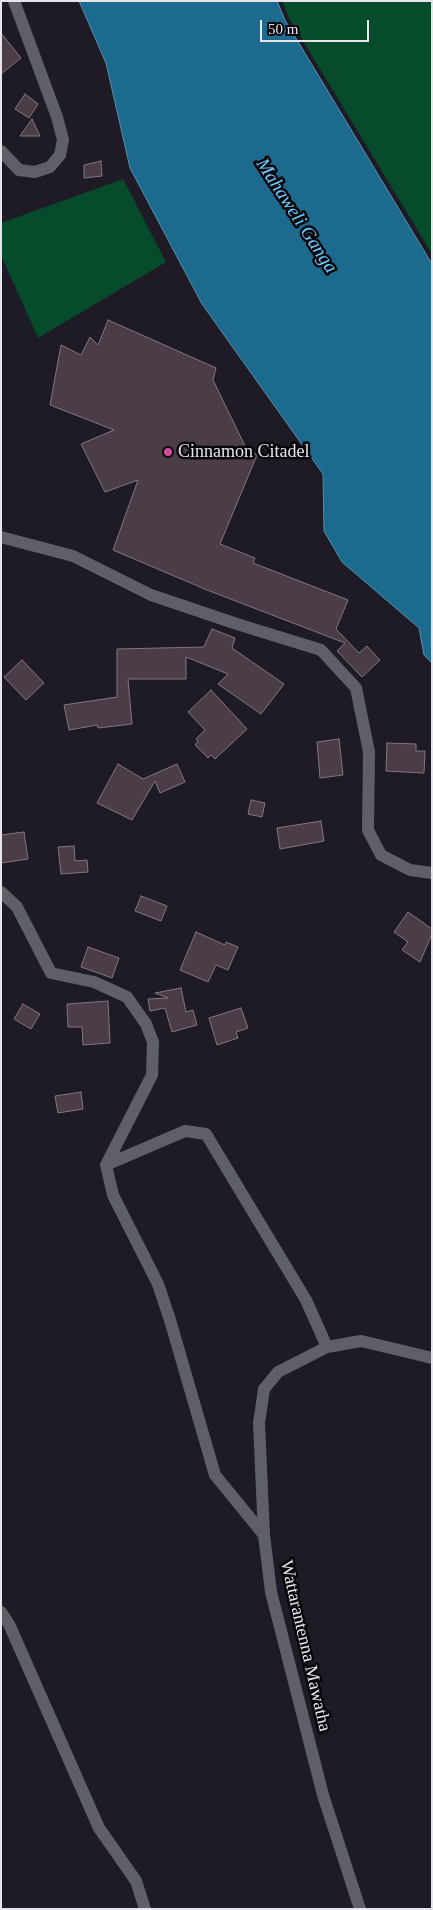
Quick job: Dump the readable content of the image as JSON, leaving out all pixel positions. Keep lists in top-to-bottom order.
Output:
{
  "streets": {
    "street": ["Wattarantenna Mawatha"]
  },
  "water": ["Mahaweli Ganga"],
  "places": ["Cinnamon Citadel"],
  "scale_bar": "50 m"
}
